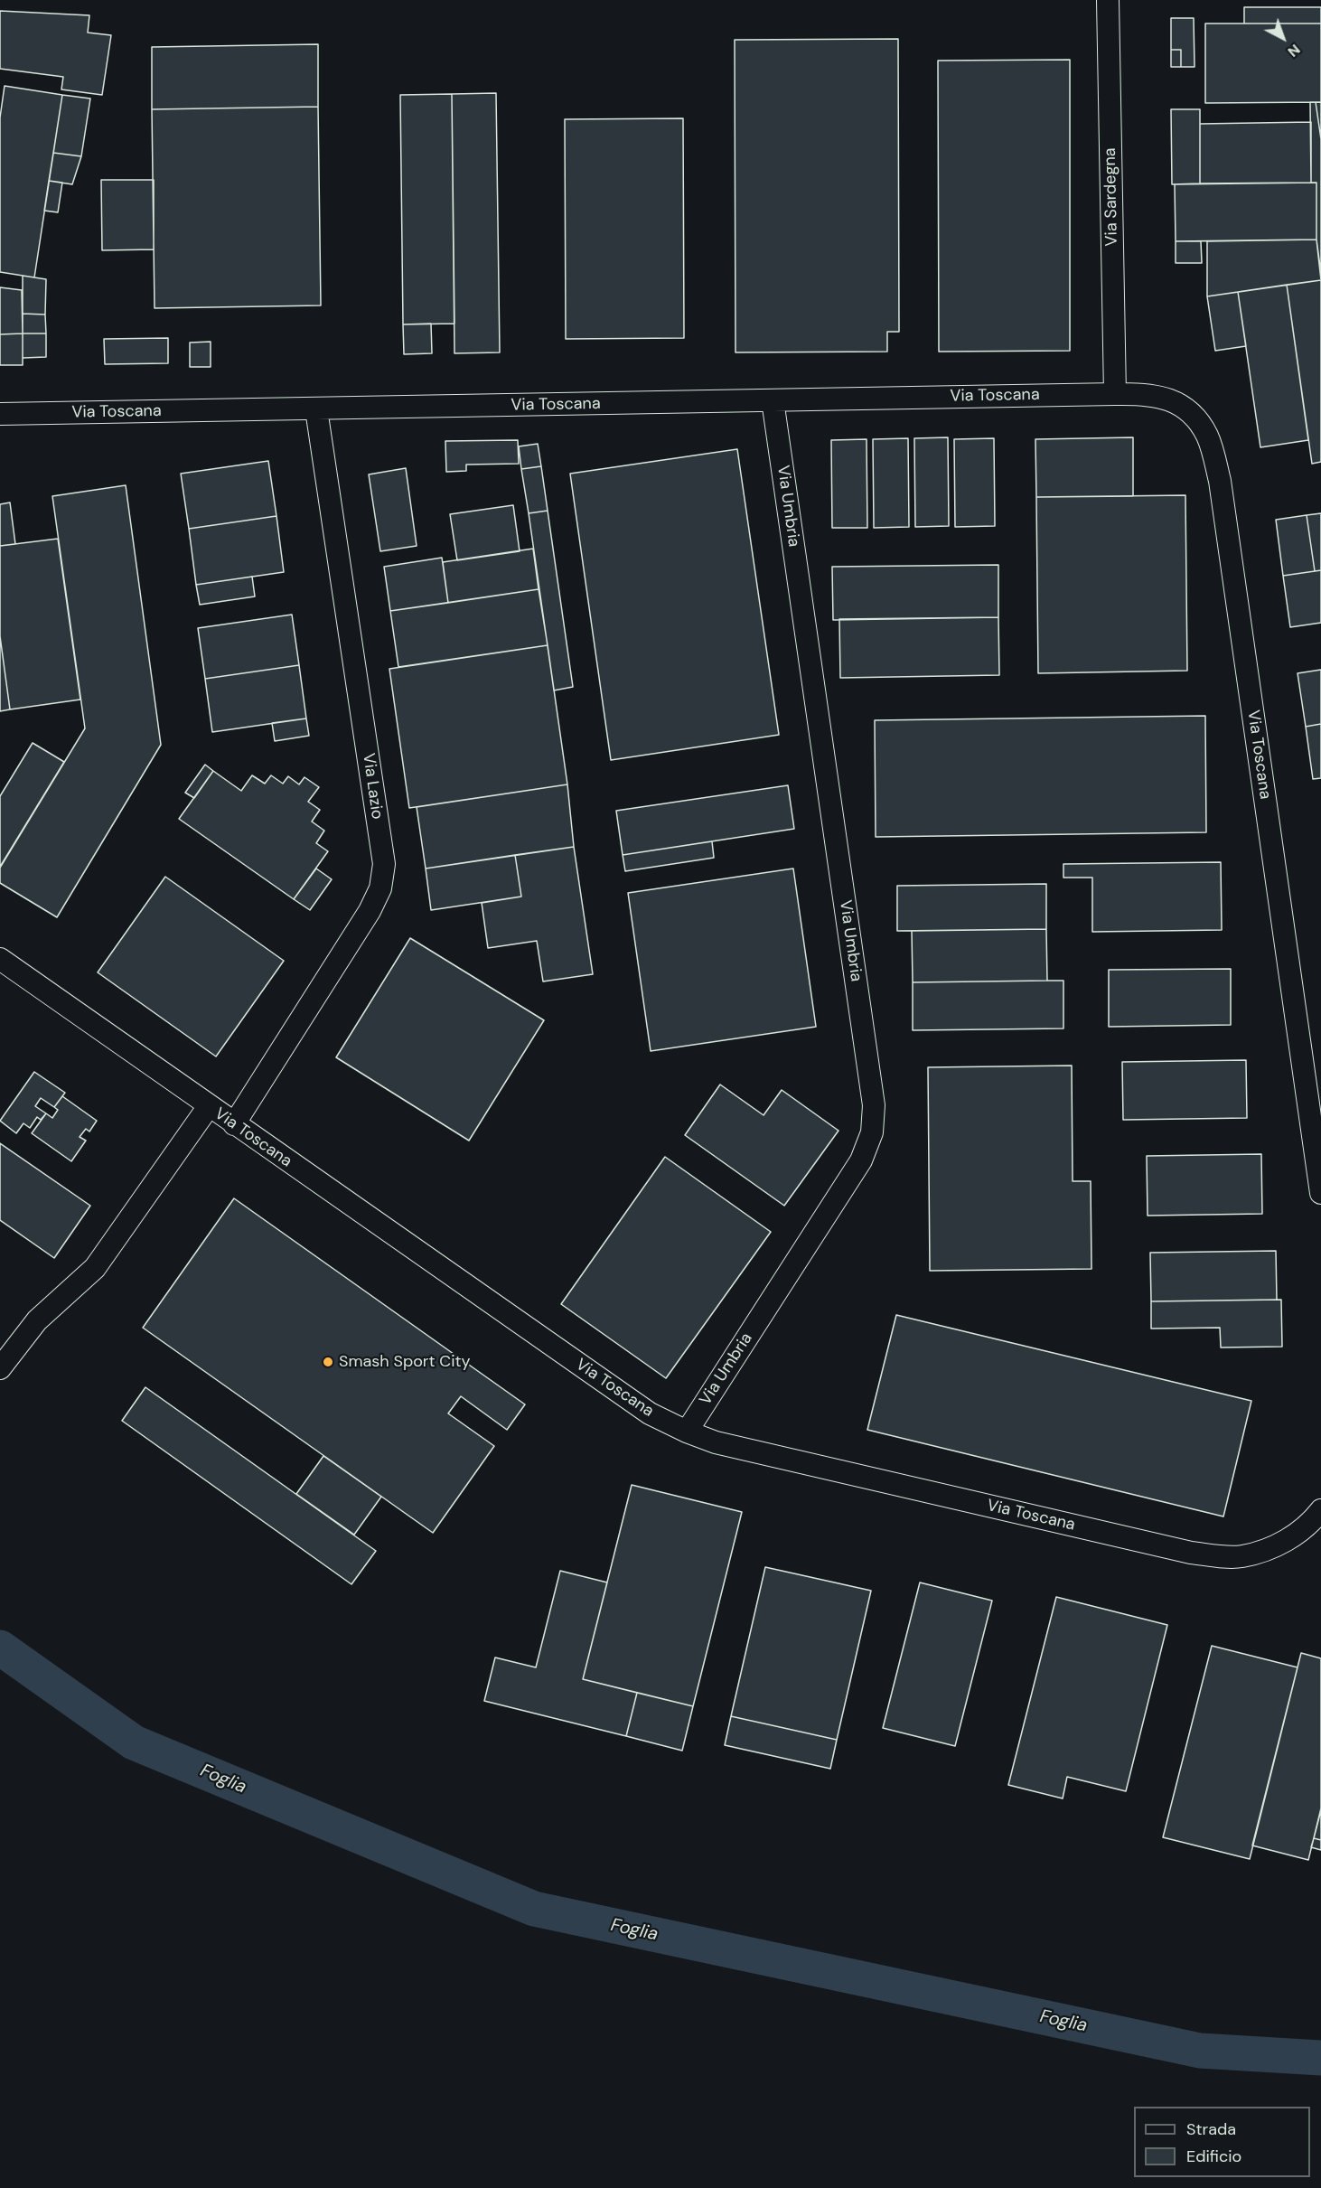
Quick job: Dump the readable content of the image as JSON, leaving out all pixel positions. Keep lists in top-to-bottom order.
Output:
{
  "streets": {
    "street": [
      "Via Sardegna",
      "Via Toscana",
      "Via Umbria",
      "Via Lazio"
    ]
  },
  "crossings": [
    ["Via Sardegna", "Via Toscana"],
    ["Via Toscana", "Via Umbria"],
    ["Via Toscana", "Via Lazio"]
  ],
  "water": ["Foglia"],
  "places": ["Smash Sport City"],
  "legend": ["Strada", "Edificio"],
  "north": "bottom right"
}
